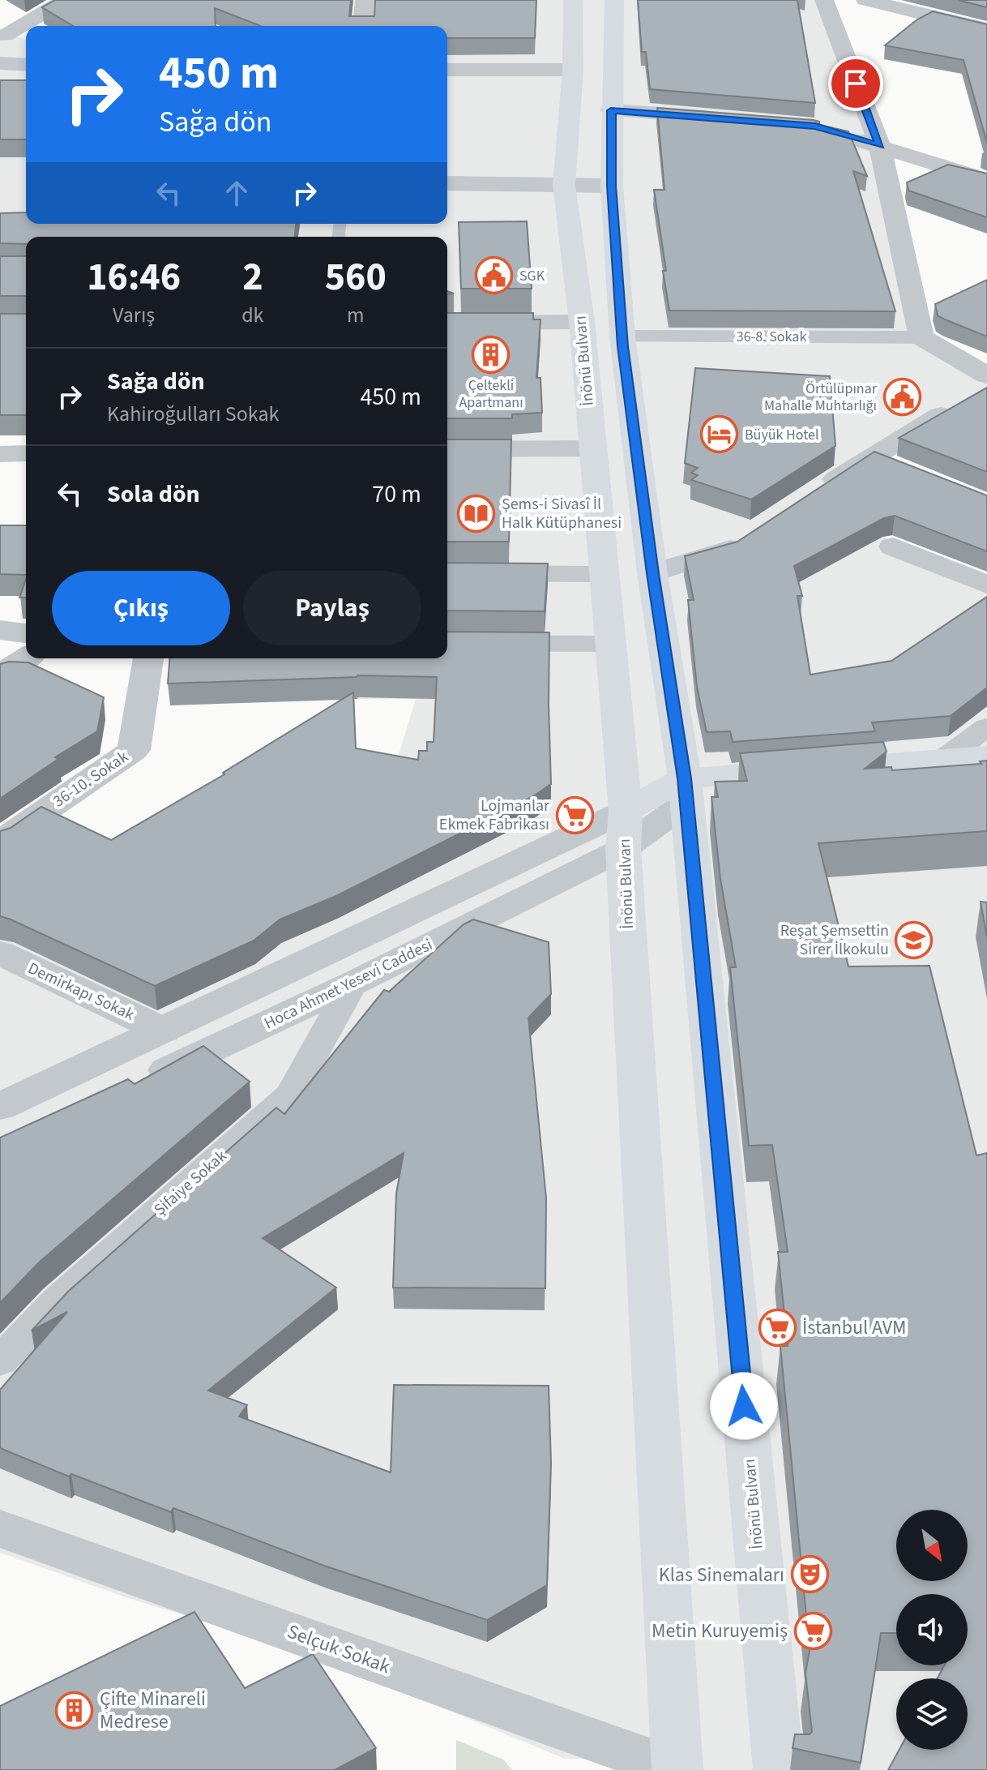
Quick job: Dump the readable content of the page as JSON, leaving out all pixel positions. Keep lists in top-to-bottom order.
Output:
{
  "streets": {
    "main road": ["İnönü Bulvarı"],
    "street": [
      "36-8. Sokak",
      "36-10. Sokak",
      "Hoca Ahmet Yesevi Caddesi",
      "Demirkapı Sokak",
      "Şifaiye Sokak",
      "Selçuk Sokak"
    ]
  },
  "crossings": [
    ["36-8. Sokak", "İnönü Bulvarı"],
    ["İnönü Bulvarı", "Hoca Ahmet Yesevi Caddesi"],
    ["İnönü Bulvarı", "Selçuk Sokak"],
    ["Hoca Ahmet Yesevi Caddesi", "Şifaiye Sokak"]
  ],
  "places": {
    "public building": ["SGK", "Örtülüpınar Mahalle Muhtarlığı"],
    "building": ["Çeltekli Apartmanı", "Çifte Minareli Medrese"],
    "hotel": ["Büyük Hotel"],
    "library": ["Şems-i Sivasî İl Halk Kütüphanesi"],
    "supermarket": ["Lojmanlar Ekmek Fabrikası", "İstanbul AVM", "Metin Kuruyemiş"],
    "school or university": ["Reşat Şemsettin Sirer İlkokulu"],
    "theatre": ["Klas Sinemaları"]
  },
  "north": "bottom right",
  "page": {
    "turn": ["450 m", "Sağa dön"],
    "eta": [
      "16:46",
      "Varış",
      "2",
      "dk",
      "560",
      "m"
    ],
    "list": [
      {
        "name": "Sağa dön",
        "note": "Kahiroğulları Sokak",
        "value": "450 m"
      },
      {
        "name": "Sola dön",
        "value": "70 m"
      }
    ],
    "buttons": ["Çıkış", "Paylaş"]
  }
}
